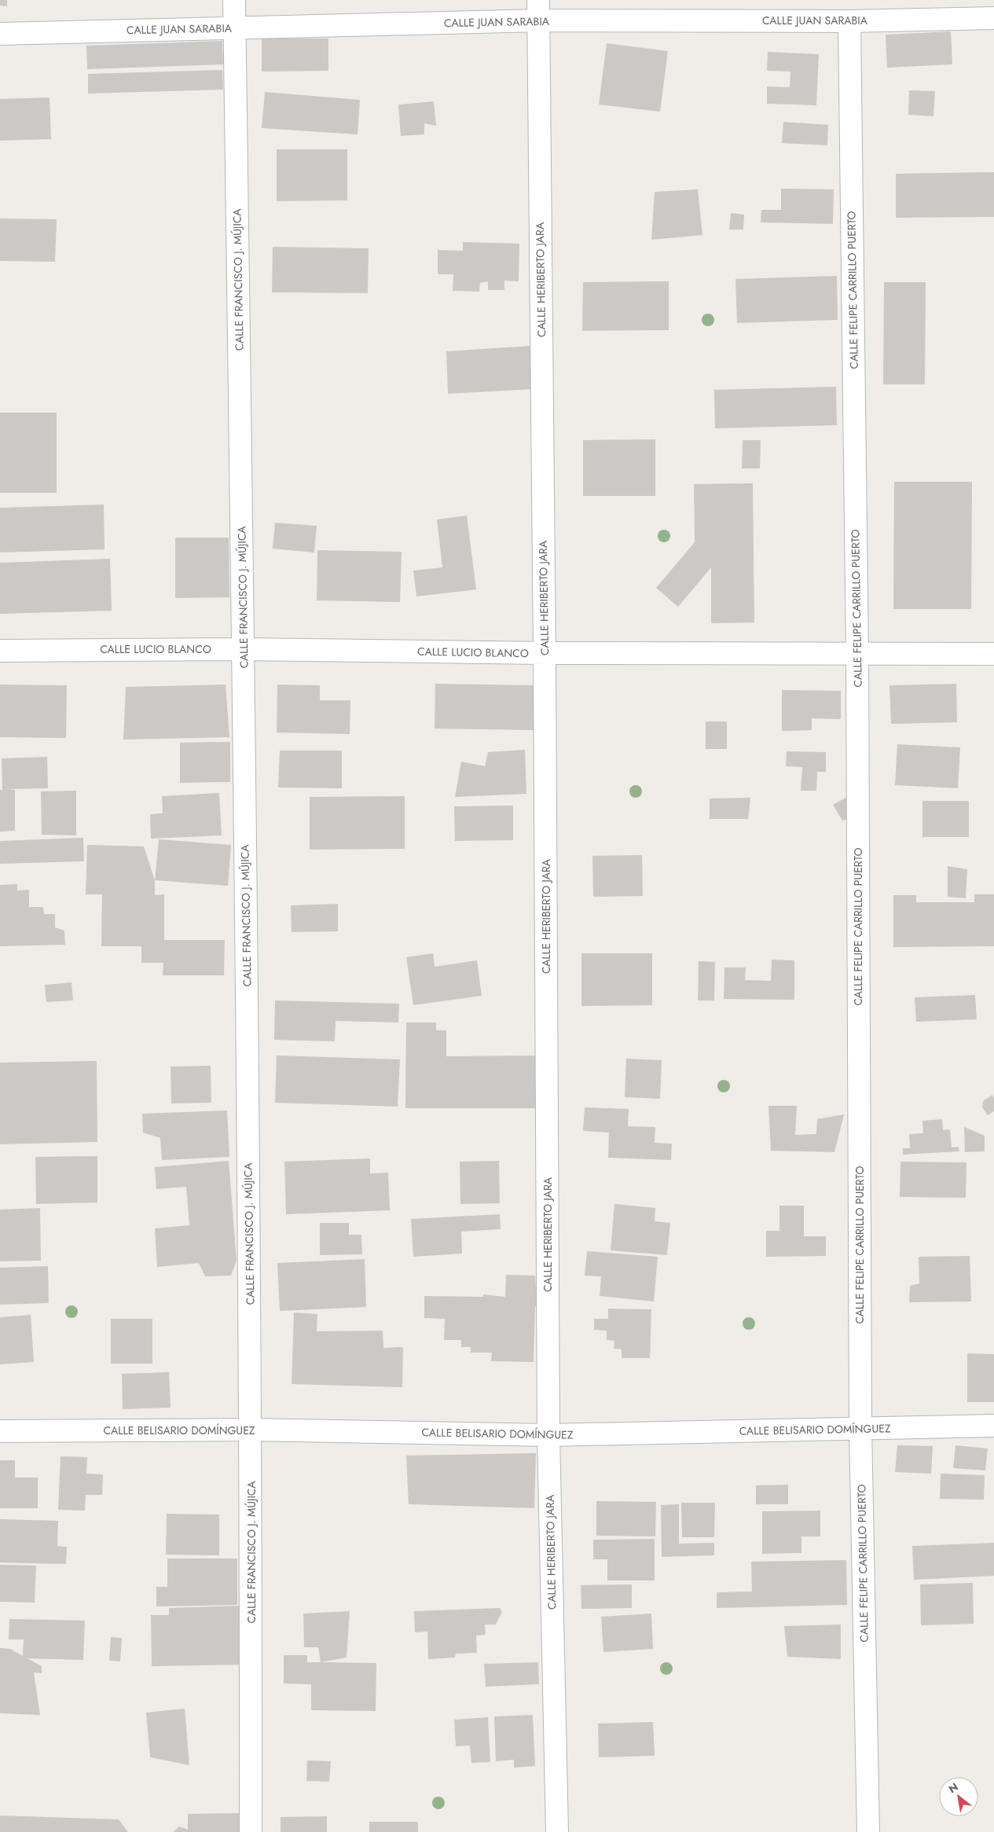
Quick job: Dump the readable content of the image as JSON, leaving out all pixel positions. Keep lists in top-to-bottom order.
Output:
{
  "streets": {
    "street": [
      "CALLE JUAN SARABIA",
      "CALLE FRANCISCO J. MÚJICA",
      "CALLE HERIBERTO JARA",
      "CALLE FELIPE CARRILLO PUERTO",
      "CALLE LUCIO BLANCO",
      "CALLE BELISARIO DOMÍNGUEZ"
    ]
  },
  "crossings": [
    ["CALLE JUAN SARABIA", "CALLE FRANCISCO J. MÚJICA"],
    ["CALLE JUAN SARABIA", "CALLE HERIBERTO JARA"],
    ["CALLE JUAN SARABIA", "CALLE FELIPE CARRILLO PUERTO"],
    ["CALLE FRANCISCO J. MÚJICA", "CALLE LUCIO BLANCO"],
    ["CALLE FRANCISCO J. MÚJICA", "CALLE BELISARIO DOMÍNGUEZ"],
    ["CALLE HERIBERTO JARA", "CALLE LUCIO BLANCO"],
    ["CALLE HERIBERTO JARA", "CALLE BELISARIO DOMÍNGUEZ"],
    ["CALLE FELIPE CARRILLO PUERTO", "CALLE LUCIO BLANCO"],
    ["CALLE FELIPE CARRILLO PUERTO", "CALLE BELISARIO DOMÍNGUEZ"]
  ],
  "north": "top left"
}
